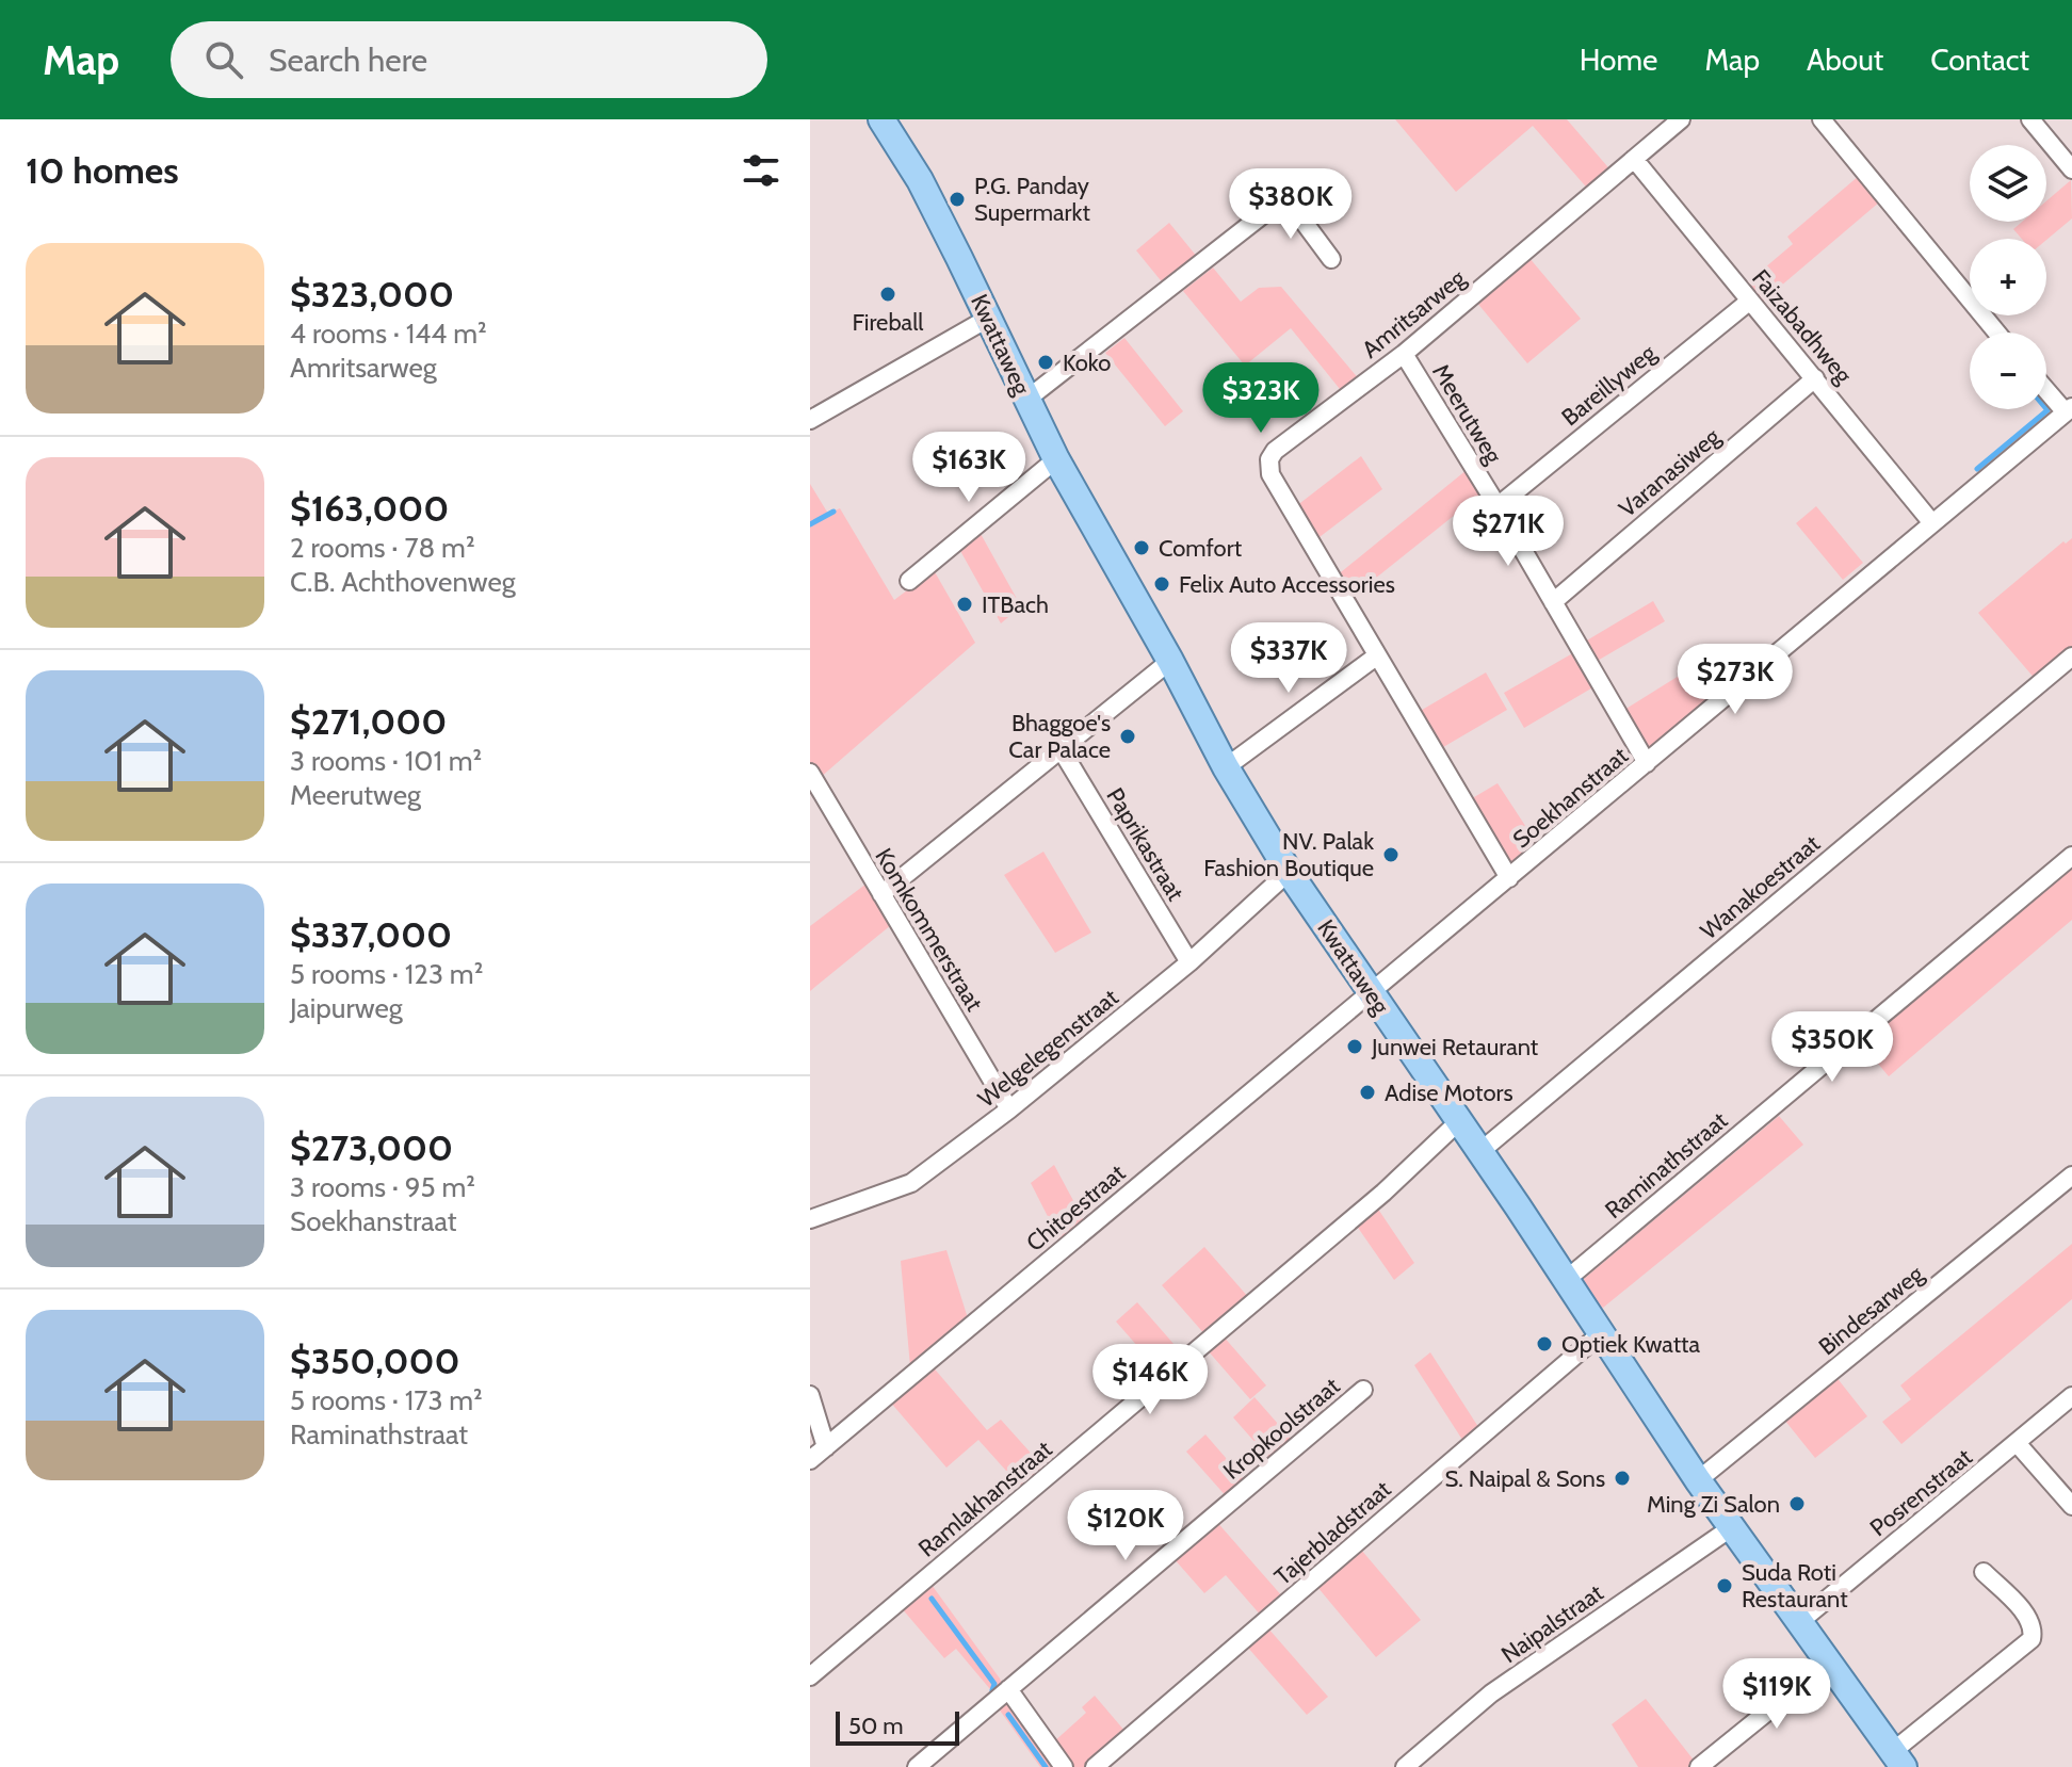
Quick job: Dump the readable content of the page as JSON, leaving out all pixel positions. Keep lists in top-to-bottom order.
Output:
{
  "streets": {
    "main road": ["Kwattaweg"],
    "street": [
      "Amritsarweg",
      "Faizabadhweg",
      "Bareillyweg",
      "Meerutweg",
      "Varanasiweg",
      "Soekhanstraat",
      "Paprikastraat",
      "Wanakoestraat",
      "Komkommerstraat",
      "Welgelegenstraat",
      "Raminathstraat",
      "Chitoestraat",
      "Bindesarweg",
      "Kropkoolstraat",
      "Posrenstraat",
      "Ramlakhanstraat",
      "Tajerbladstraat",
      "Naipalstraat"
    ]
  },
  "crossings": [
    ["Amritsarweg", "Faizabadhweg"],
    ["Amritsarweg", "Meerutweg"],
    ["Amritsarweg", "Soekhanstraat"],
    ["Faizabadhweg", "Bareillyweg"],
    ["Faizabadhweg", "Varanasiweg"],
    ["Faizabadhweg", "Soekhanstraat"],
    ["Kwattaweg", "Soekhanstraat"],
    ["Kwattaweg", "Wanakoestraat"],
    ["Kwattaweg", "Welgelegenstraat"],
    ["Kwattaweg", "Raminathstraat"],
    ["Kwattaweg", "Chitoestraat"],
    ["Kwattaweg", "Bindesarweg"],
    ["Kwattaweg", "Posrenstraat"],
    ["Kwattaweg", "Ramlakhanstraat"],
    ["Kwattaweg", "Tajerbladstraat"],
    ["Kwattaweg", "Naipalstraat"],
    ["Bareillyweg", "Meerutweg"],
    ["Meerutweg", "Varanasiweg"],
    ["Meerutweg", "Soekhanstraat"],
    ["Soekhanstraat", "Chitoestraat"],
    ["Paprikastraat", "Welgelegenstraat"],
    ["Komkommerstraat", "Welgelegenstraat"]
  ],
  "places": [
    "P.G. Panday Supermarkt",
    "Fireball",
    "Koko",
    "Comfort",
    "Felix Auto Accessories",
    "ITBach",
    "Bhaggoe's Car Palace",
    "NV. Palak Fashion Boutique",
    "Junwei Retaurant",
    "Adise Motors",
    "Optiek Kwatta",
    "S. Naipal & Sons",
    "Ming Zi Salon",
    "Suda Roti Restaurant"
  ],
  "scale_bar": "50 m",
  "page": {
    "header": "Map",
    "search": "Search here",
    "nav": [
      "Home",
      "Map",
      "About",
      "Contact"
    ],
    "heading": "10 homes",
    "map_buttons": ["+", "−"],
    "price": [
      "$380K",
      "$323K",
      "$163K",
      "$271K",
      "$337K",
      "$273K",
      "$350K",
      "$146K",
      "$120K",
      "$119K"
    ],
    "list": [
      {
        "name": "$323,000",
        "note": "4 rooms · 144 m² · Amritsarweg"
      },
      {
        "name": "$163,000",
        "note": "2 rooms · 78 m² · C.B. Achthovenweg"
      },
      {
        "name": "$271,000",
        "note": "3 rooms · 101 m² · Meerutweg"
      },
      {
        "name": "$337,000",
        "note": "5 rooms · 123 m² · Jaipurweg"
      },
      {
        "name": "$273,000",
        "note": "3 rooms · 95 m² · Soekhanstraat"
      },
      {
        "name": "$350,000",
        "note": "5 rooms · 173 m² · Raminathstraat"
      }
    ],
    "scale": "50 m"
  }
}
